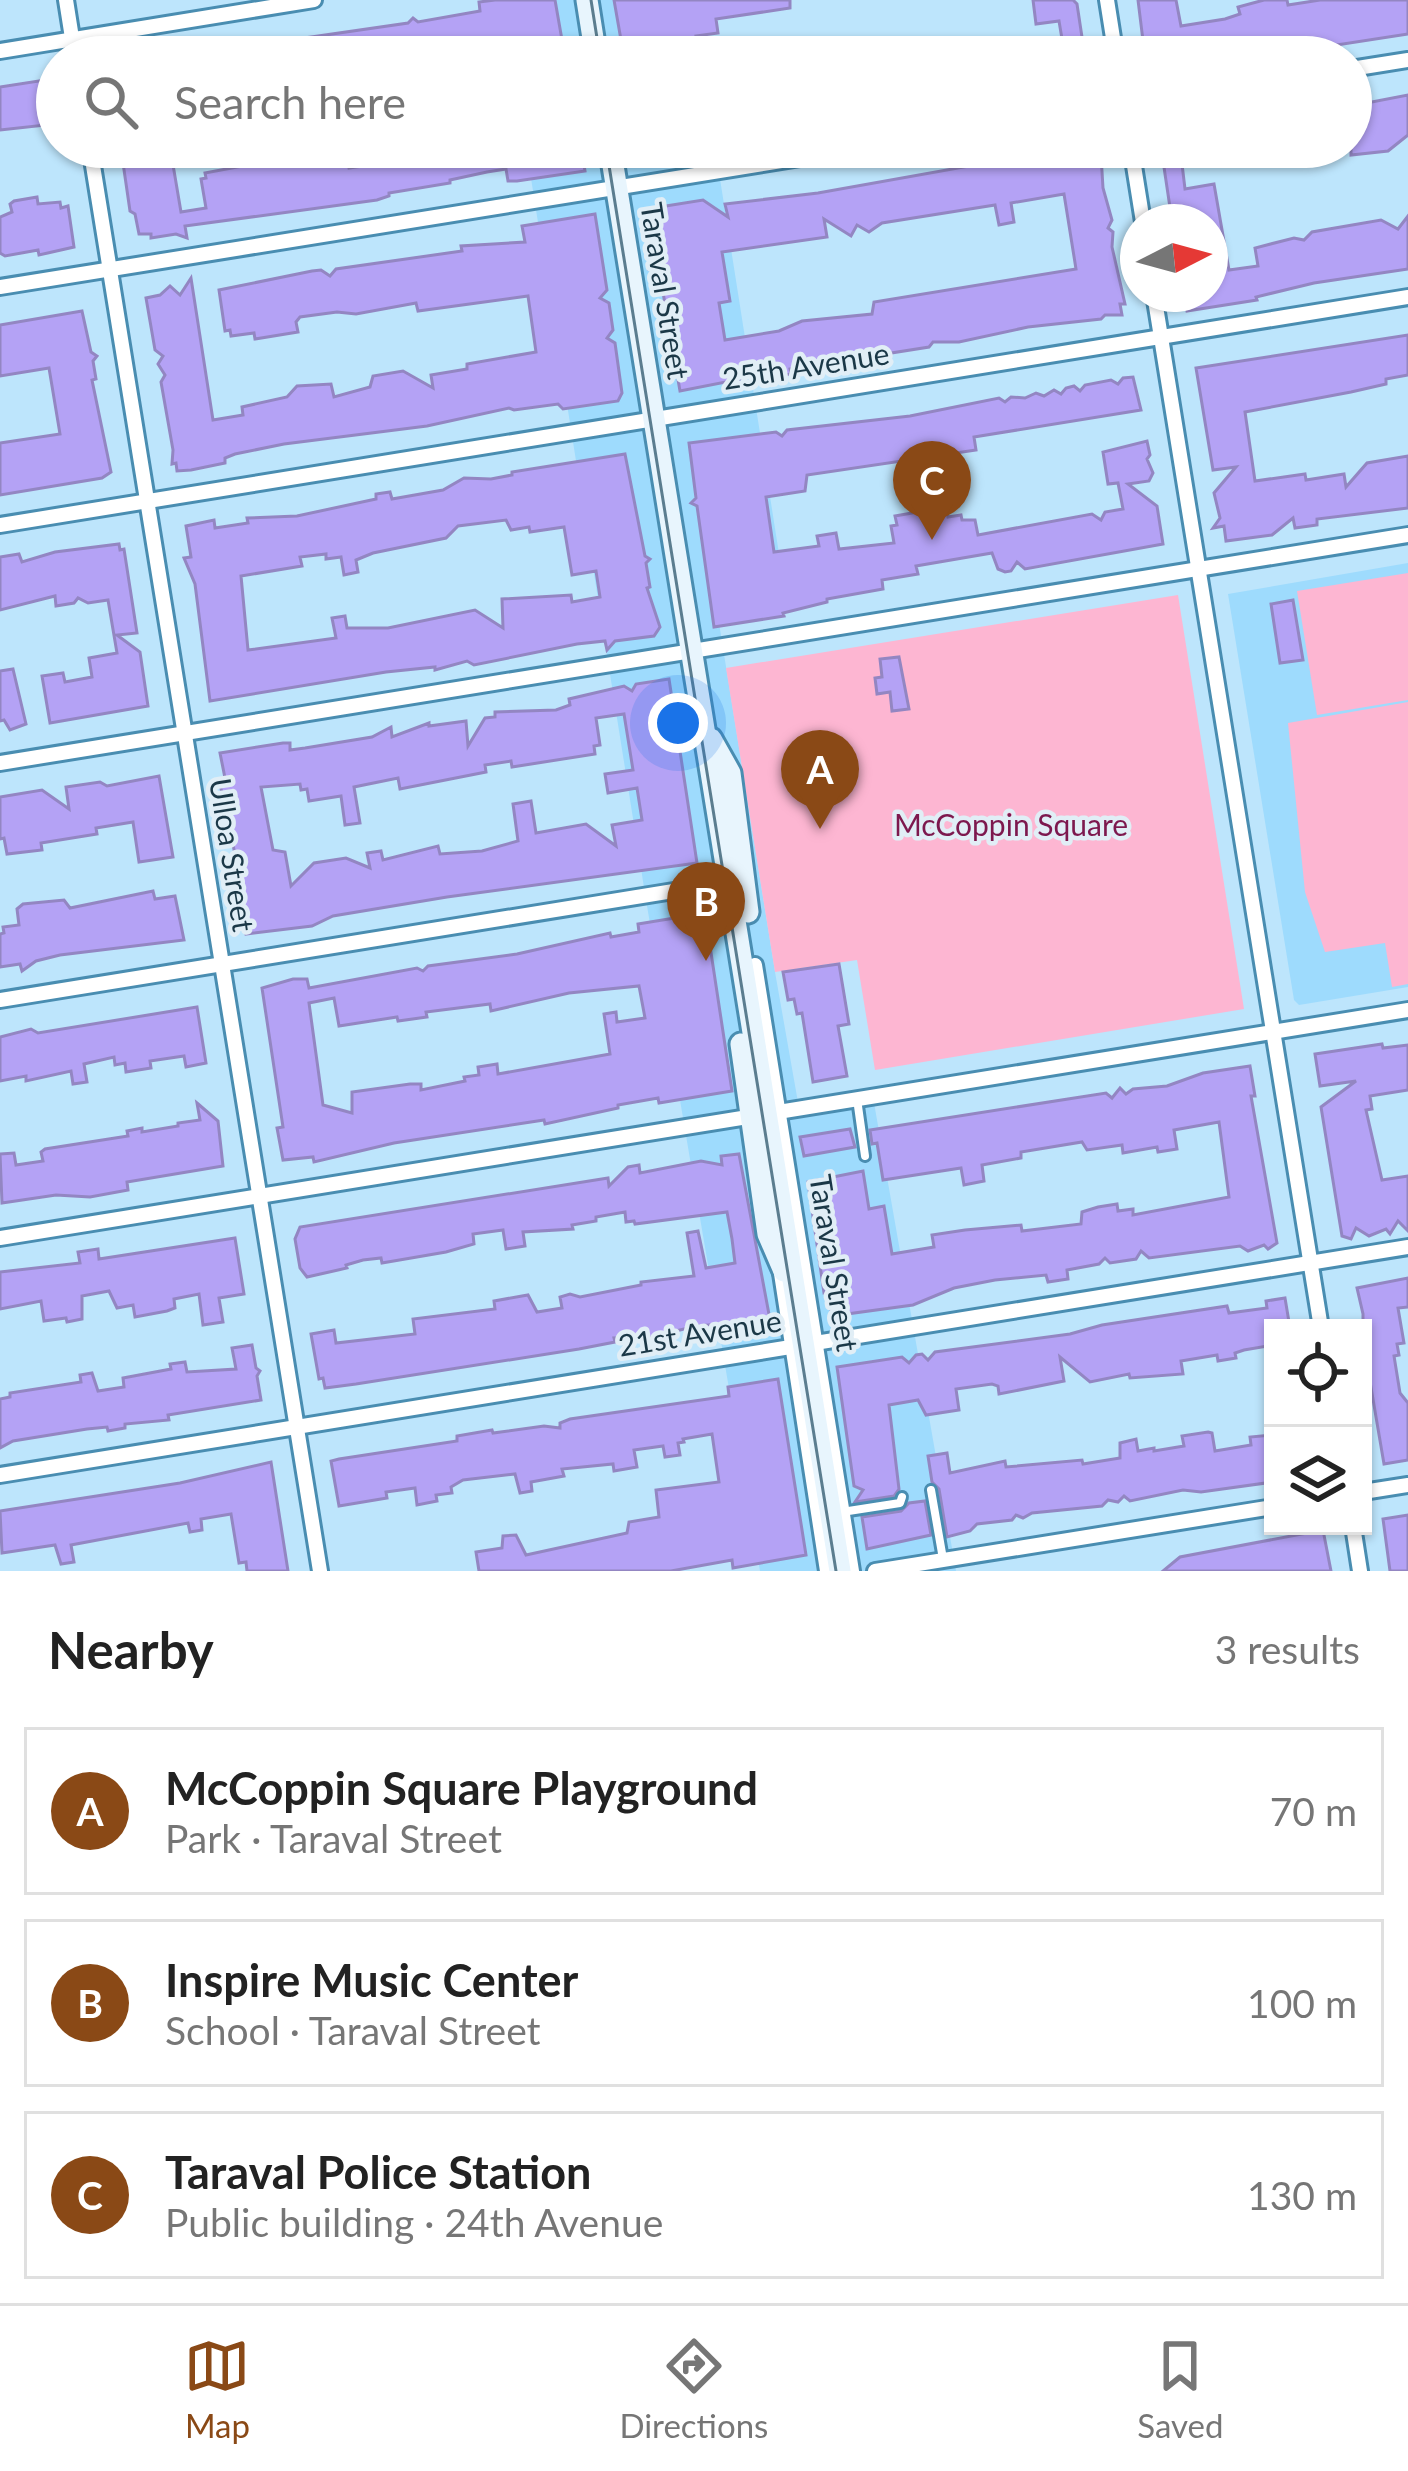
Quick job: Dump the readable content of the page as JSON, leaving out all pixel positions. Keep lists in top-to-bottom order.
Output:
{
  "streets": {
    "street": [
      "Taraval Street",
      "25th Avenue",
      "Ulloa Street",
      "21st Avenue"
    ]
  },
  "crossings": [
    ["Taraval Street", "25th Avenue"],
    ["Taraval Street", "21st Avenue"],
    ["25th Avenue", "Ulloa Street"],
    ["Ulloa Street", "21st Avenue"]
  ],
  "parks": ["McCoppin Square"],
  "north": "right",
  "page": {
    "search": "Search here",
    "pins": ["C", "A", "B"],
    "heading": ["Nearby", "3 results"],
    "list": [
      {
        "mark": "A",
        "name": "McCoppin Square Playground",
        "note": "Park · Taraval Street",
        "value": "70 m"
      },
      {
        "mark": "B",
        "name": "Inspire Music Center",
        "note": "School · Taraval Street",
        "value": "100 m"
      },
      {
        "mark": "C",
        "name": "Taraval Police Station",
        "note": "Public building · 24th Avenue",
        "value": "130 m"
      }
    ],
    "nav": ["Map", "Directions", "Saved"]
  }
}
